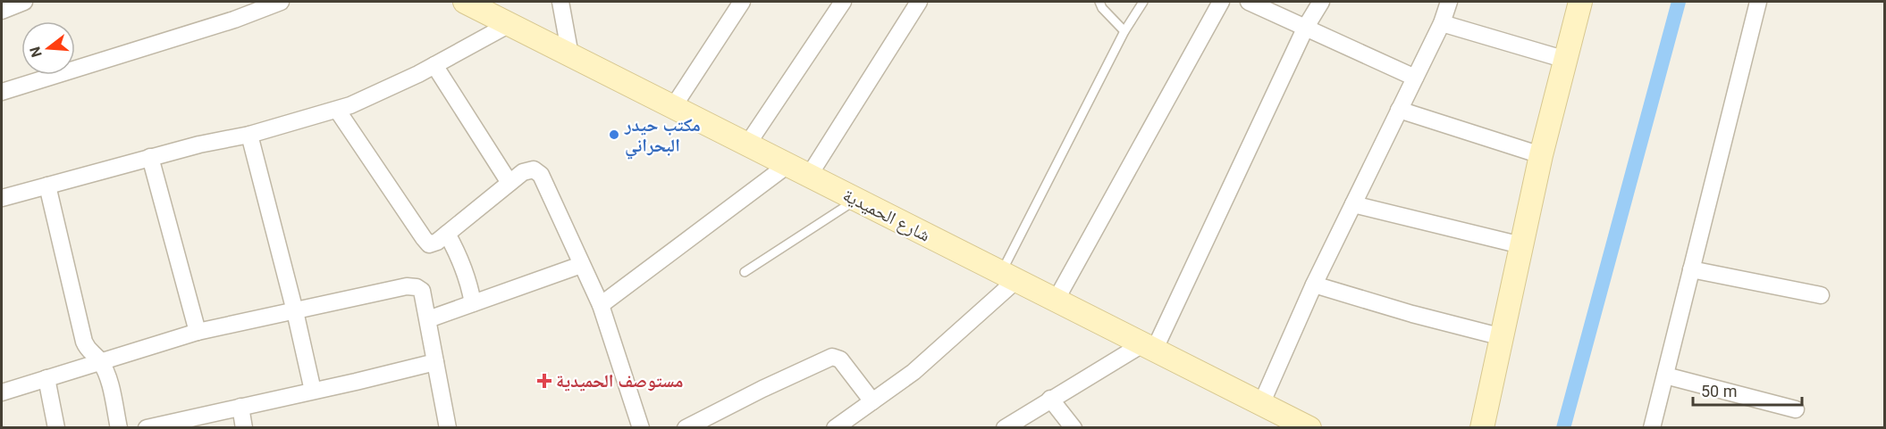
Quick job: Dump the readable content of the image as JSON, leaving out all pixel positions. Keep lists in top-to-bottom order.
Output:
{
  "streets": {
    "street": ["شارع الحميدية"]
  },
  "places": {
    "other": ["مكتب حيدر البحراني"],
    "health": ["مستوصف الحميدية"]
  },
  "scale_bar": "50 m",
  "north": "left"
}
